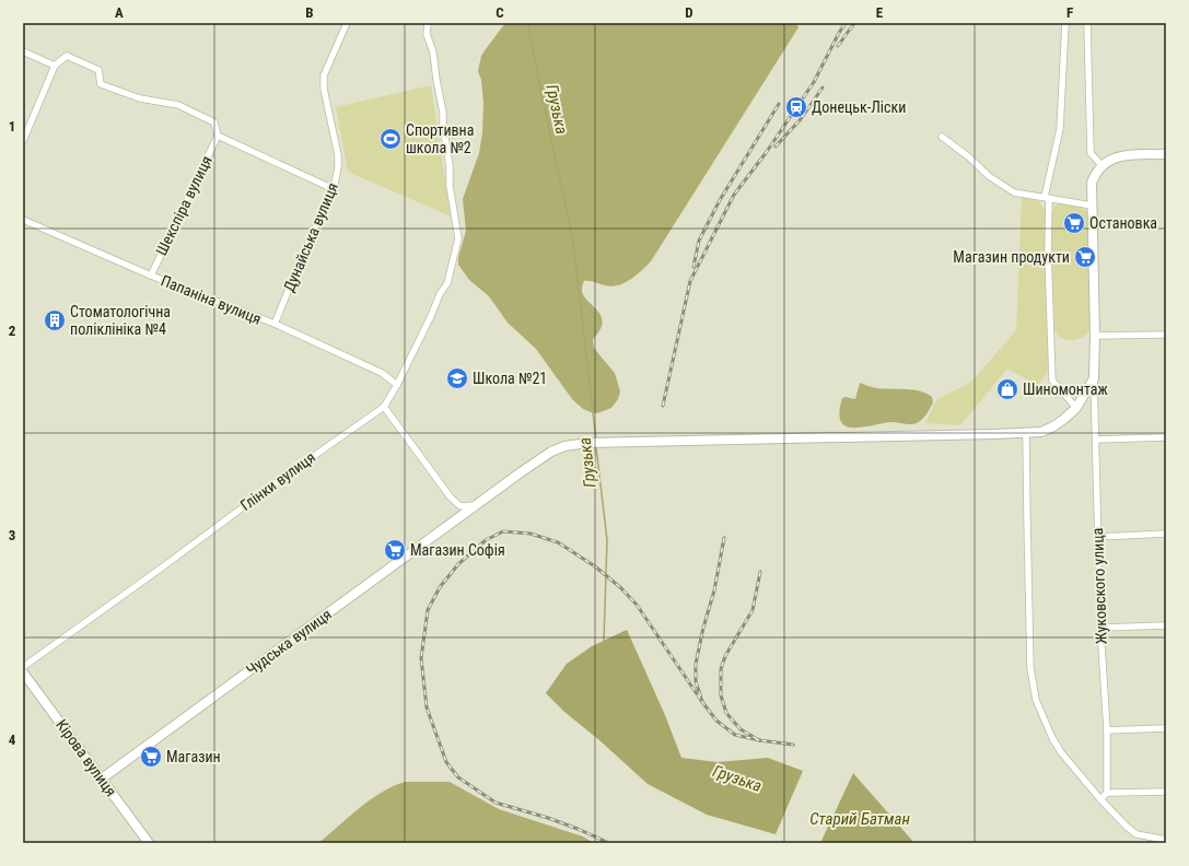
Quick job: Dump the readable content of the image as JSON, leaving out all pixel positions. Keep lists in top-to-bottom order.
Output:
{
  "streets": {
    "street": [
      "Шекспіра вулиця",
      "Дунайська вулиця",
      "Папаніна вулиця",
      "Глінки вулиця",
      "Жуковского улица",
      "Чудська вулиця",
      "Кірова вулиця"
    ]
  },
  "crossings": [
    ["Шекспіра вулиця", "Папаніна вулиця"],
    ["Дунайська вулиця", "Папаніна вулиця"],
    ["Папаніна вулиця", "Глінки вулиця"],
    ["Жуковского улица", "Чудська вулиця"],
    ["Чудська вулиця", "Кірова вулиця"]
  ],
  "water": ["Грузька", "Старий Батман"],
  "places": {
    "station": ["Донецьк-Ліски"],
    "sports": ["Спортивна школа №2"],
    "supermarket": [
      "Остановка",
      "Магазин продукти",
      "Магазин Софія",
      "Магазин"
    ],
    "building": ["Стоматологічна поліклініка №4"],
    "school or university": ["Школа №21"],
    "shop": ["Шиномонтаж"]
  },
  "grid": {
    "columns": [
      "A",
      "B",
      "C",
      "D",
      "E",
      "F"
    ],
    "rows": [
      "1",
      "2",
      "3",
      "4"
    ]
  }
}
